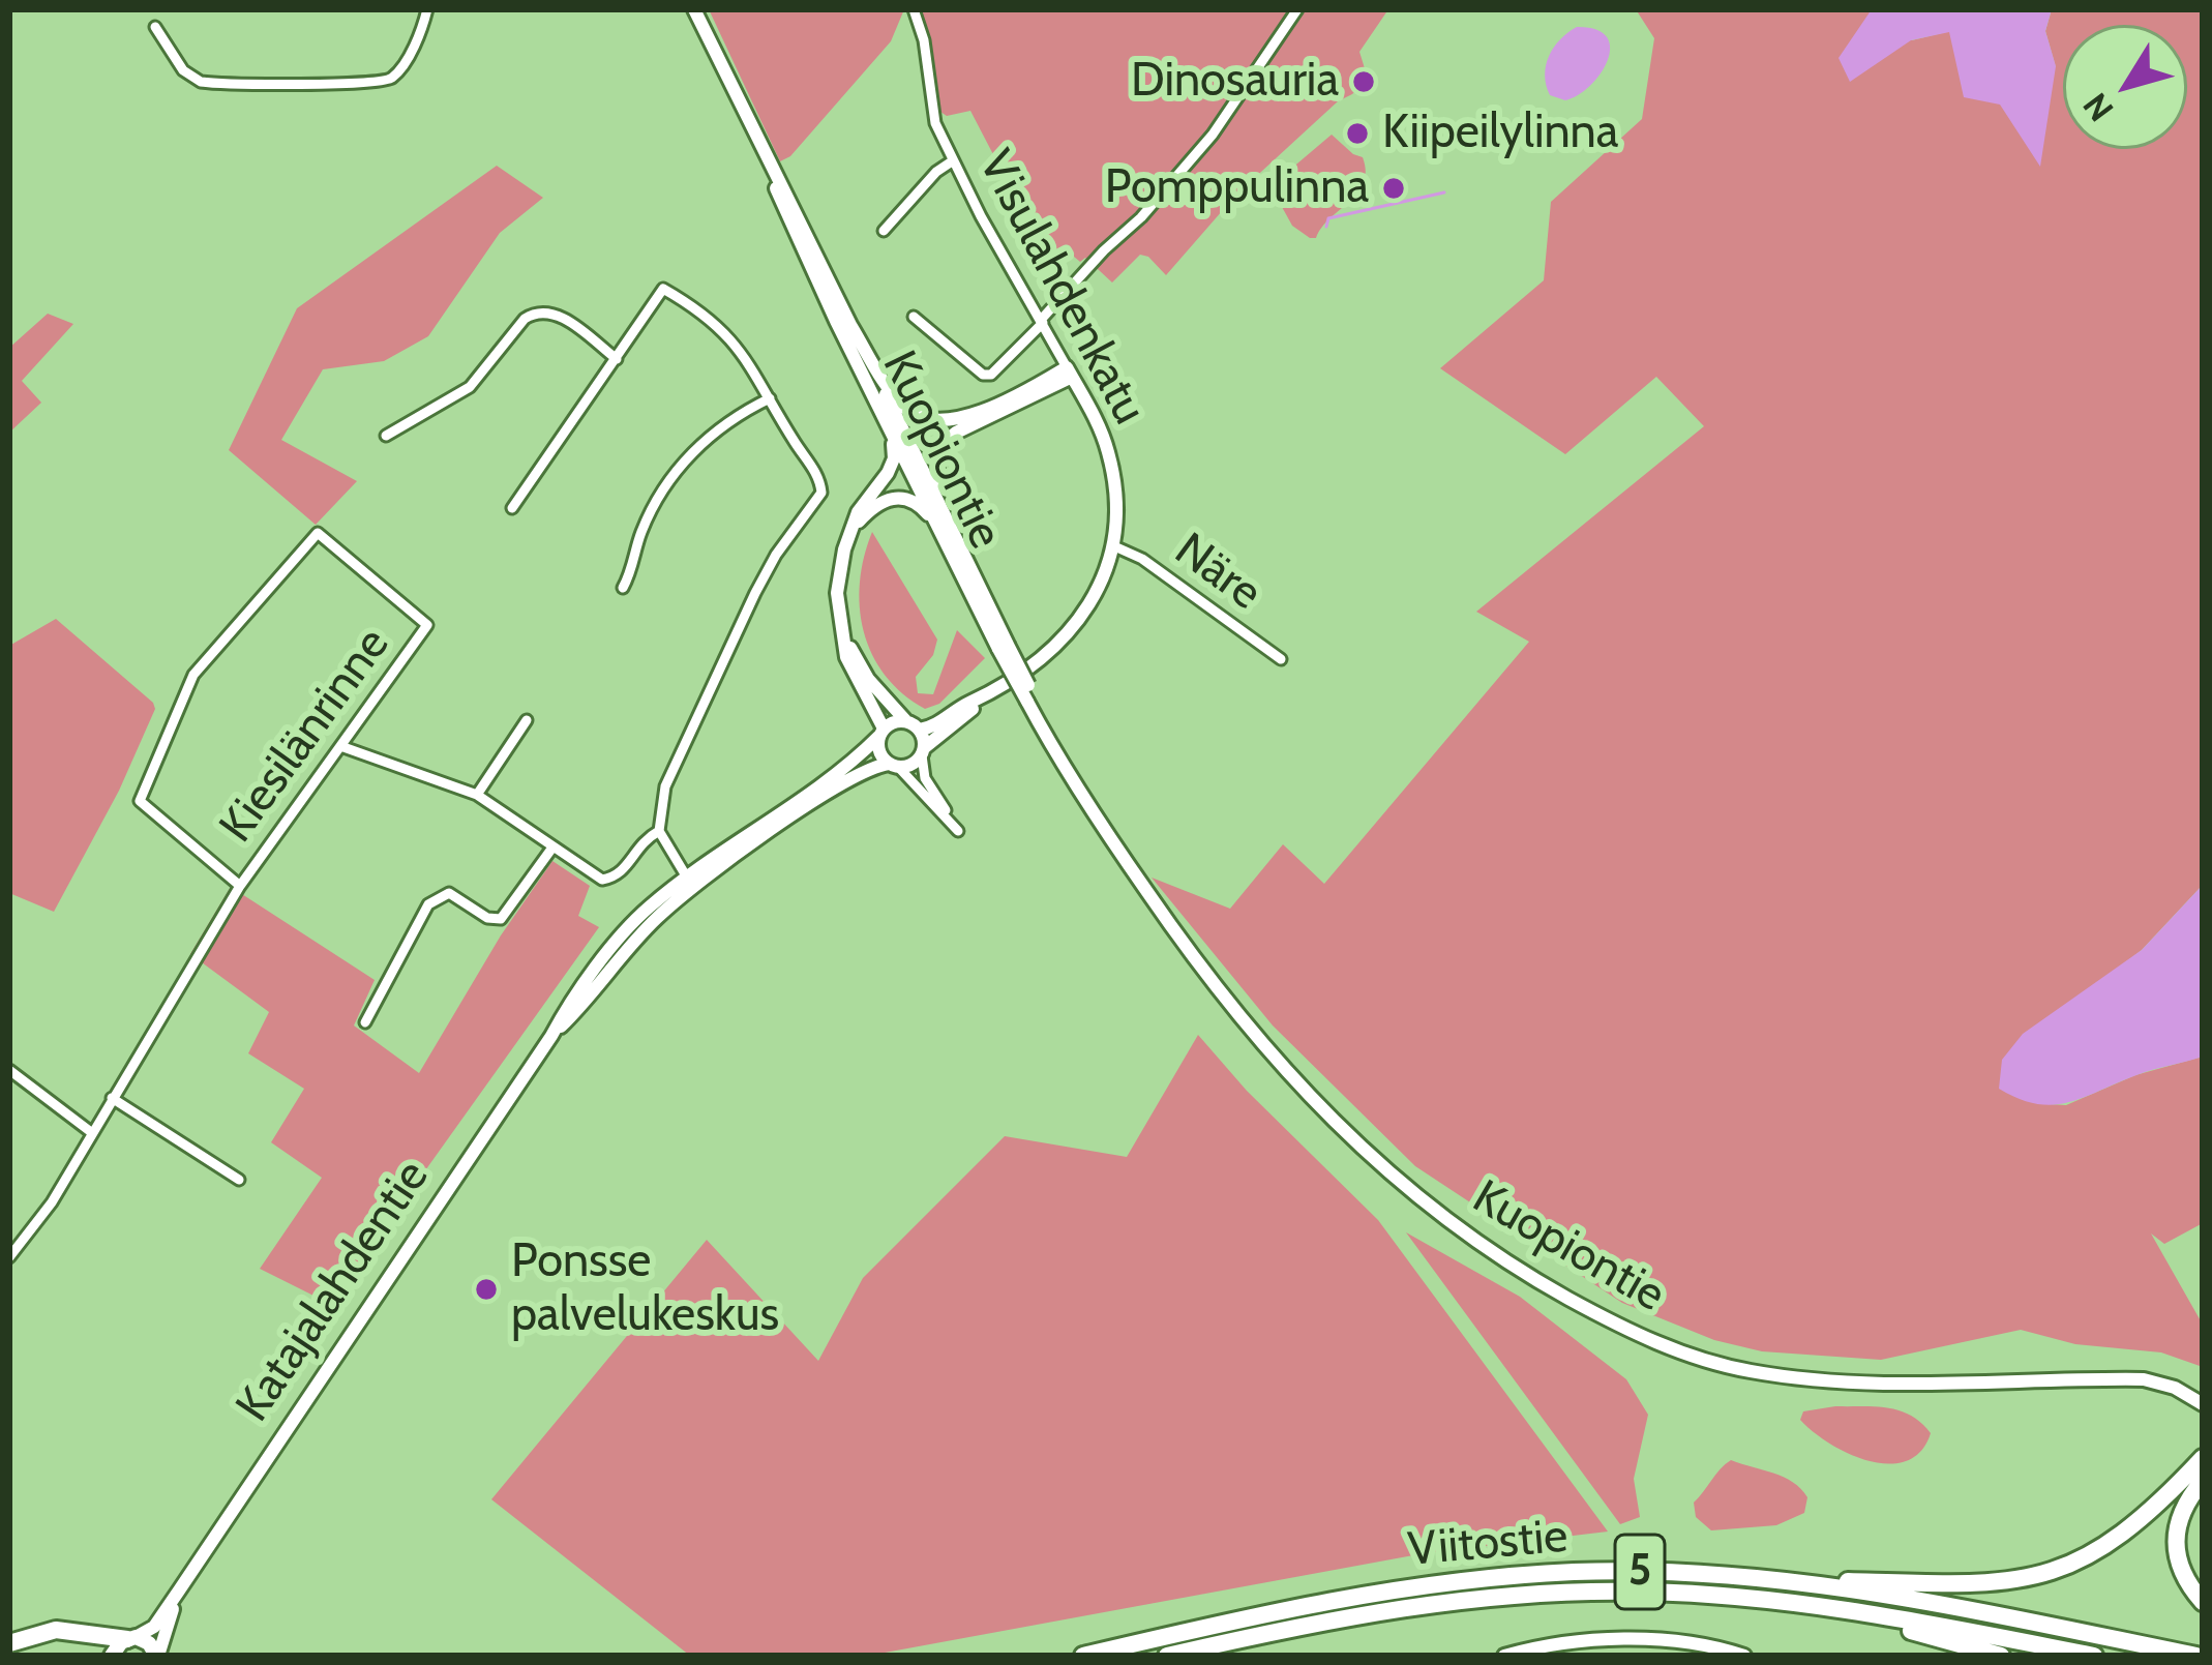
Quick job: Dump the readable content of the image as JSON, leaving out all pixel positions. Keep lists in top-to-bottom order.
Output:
{
  "streets": {
    "highway": ["Viitostie", "5"],
    "street": [
      "Visulahdenkatu",
      "Kuopiontie",
      "Näre",
      "Kiesilänrinne",
      "Katajalahdentie"
    ]
  },
  "crossings": [
    ["Visulahdenkatu", "Näre"],
    ["Visulahdenkatu", "Katajalahdentie"]
  ],
  "places": [
    "Dinosauria",
    "Kiipeilylinna",
    "Pomppulinna",
    "Ponsse palvelukeskus"
  ],
  "north": "bottom left"
}
